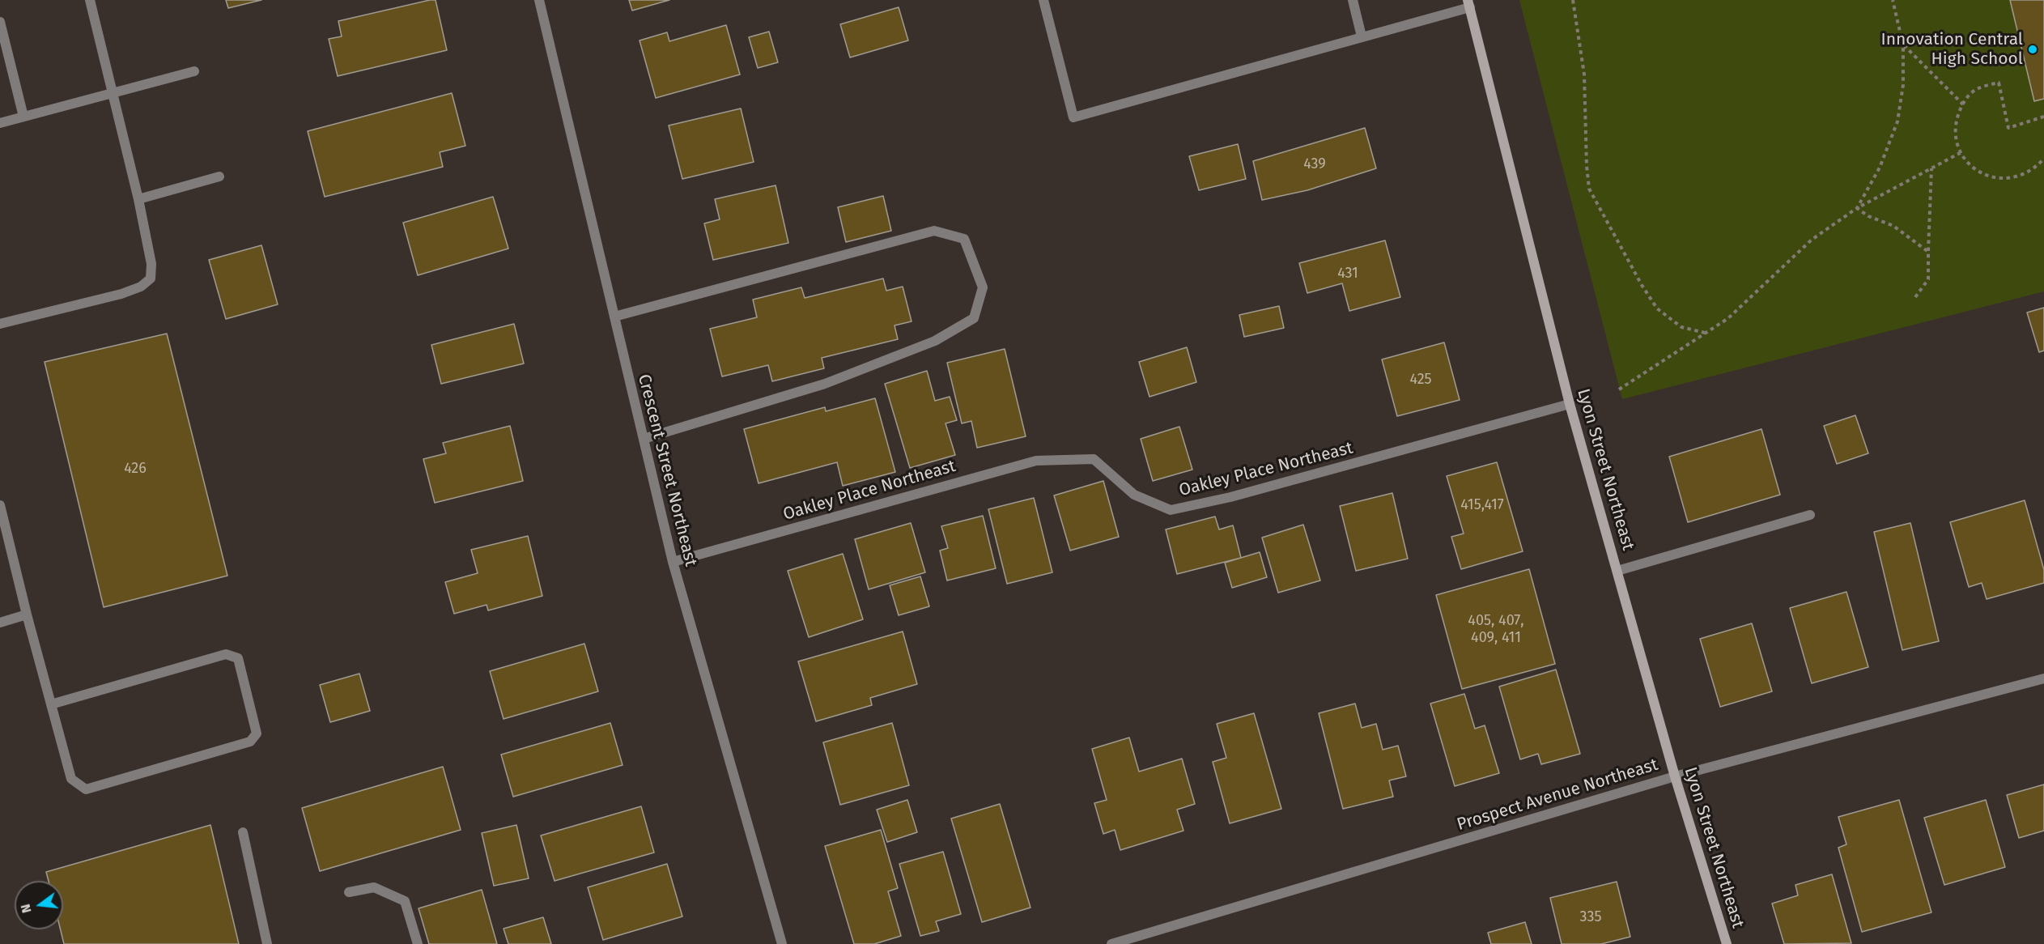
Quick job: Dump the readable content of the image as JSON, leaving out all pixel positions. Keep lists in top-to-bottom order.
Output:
{
  "streets": {
    "street": [
      "Oakley Place Northeast",
      "Lyon Street Northeast",
      "Crescent Street Northeast",
      "Prospect Avenue Northeast"
    ]
  },
  "crossings": [
    ["Oakley Place Northeast", "Lyon Street Northeast"],
    ["Oakley Place Northeast", "Crescent Street Northeast"],
    ["Lyon Street Northeast", "Prospect Avenue Northeast"]
  ],
  "places": ["Innovation Central High School"],
  "house_numbers": [
    "439",
    "431",
    "425",
    "426",
    "415,417",
    "405, 407, 409, 411",
    "335"
  ],
  "north": "left"
}
